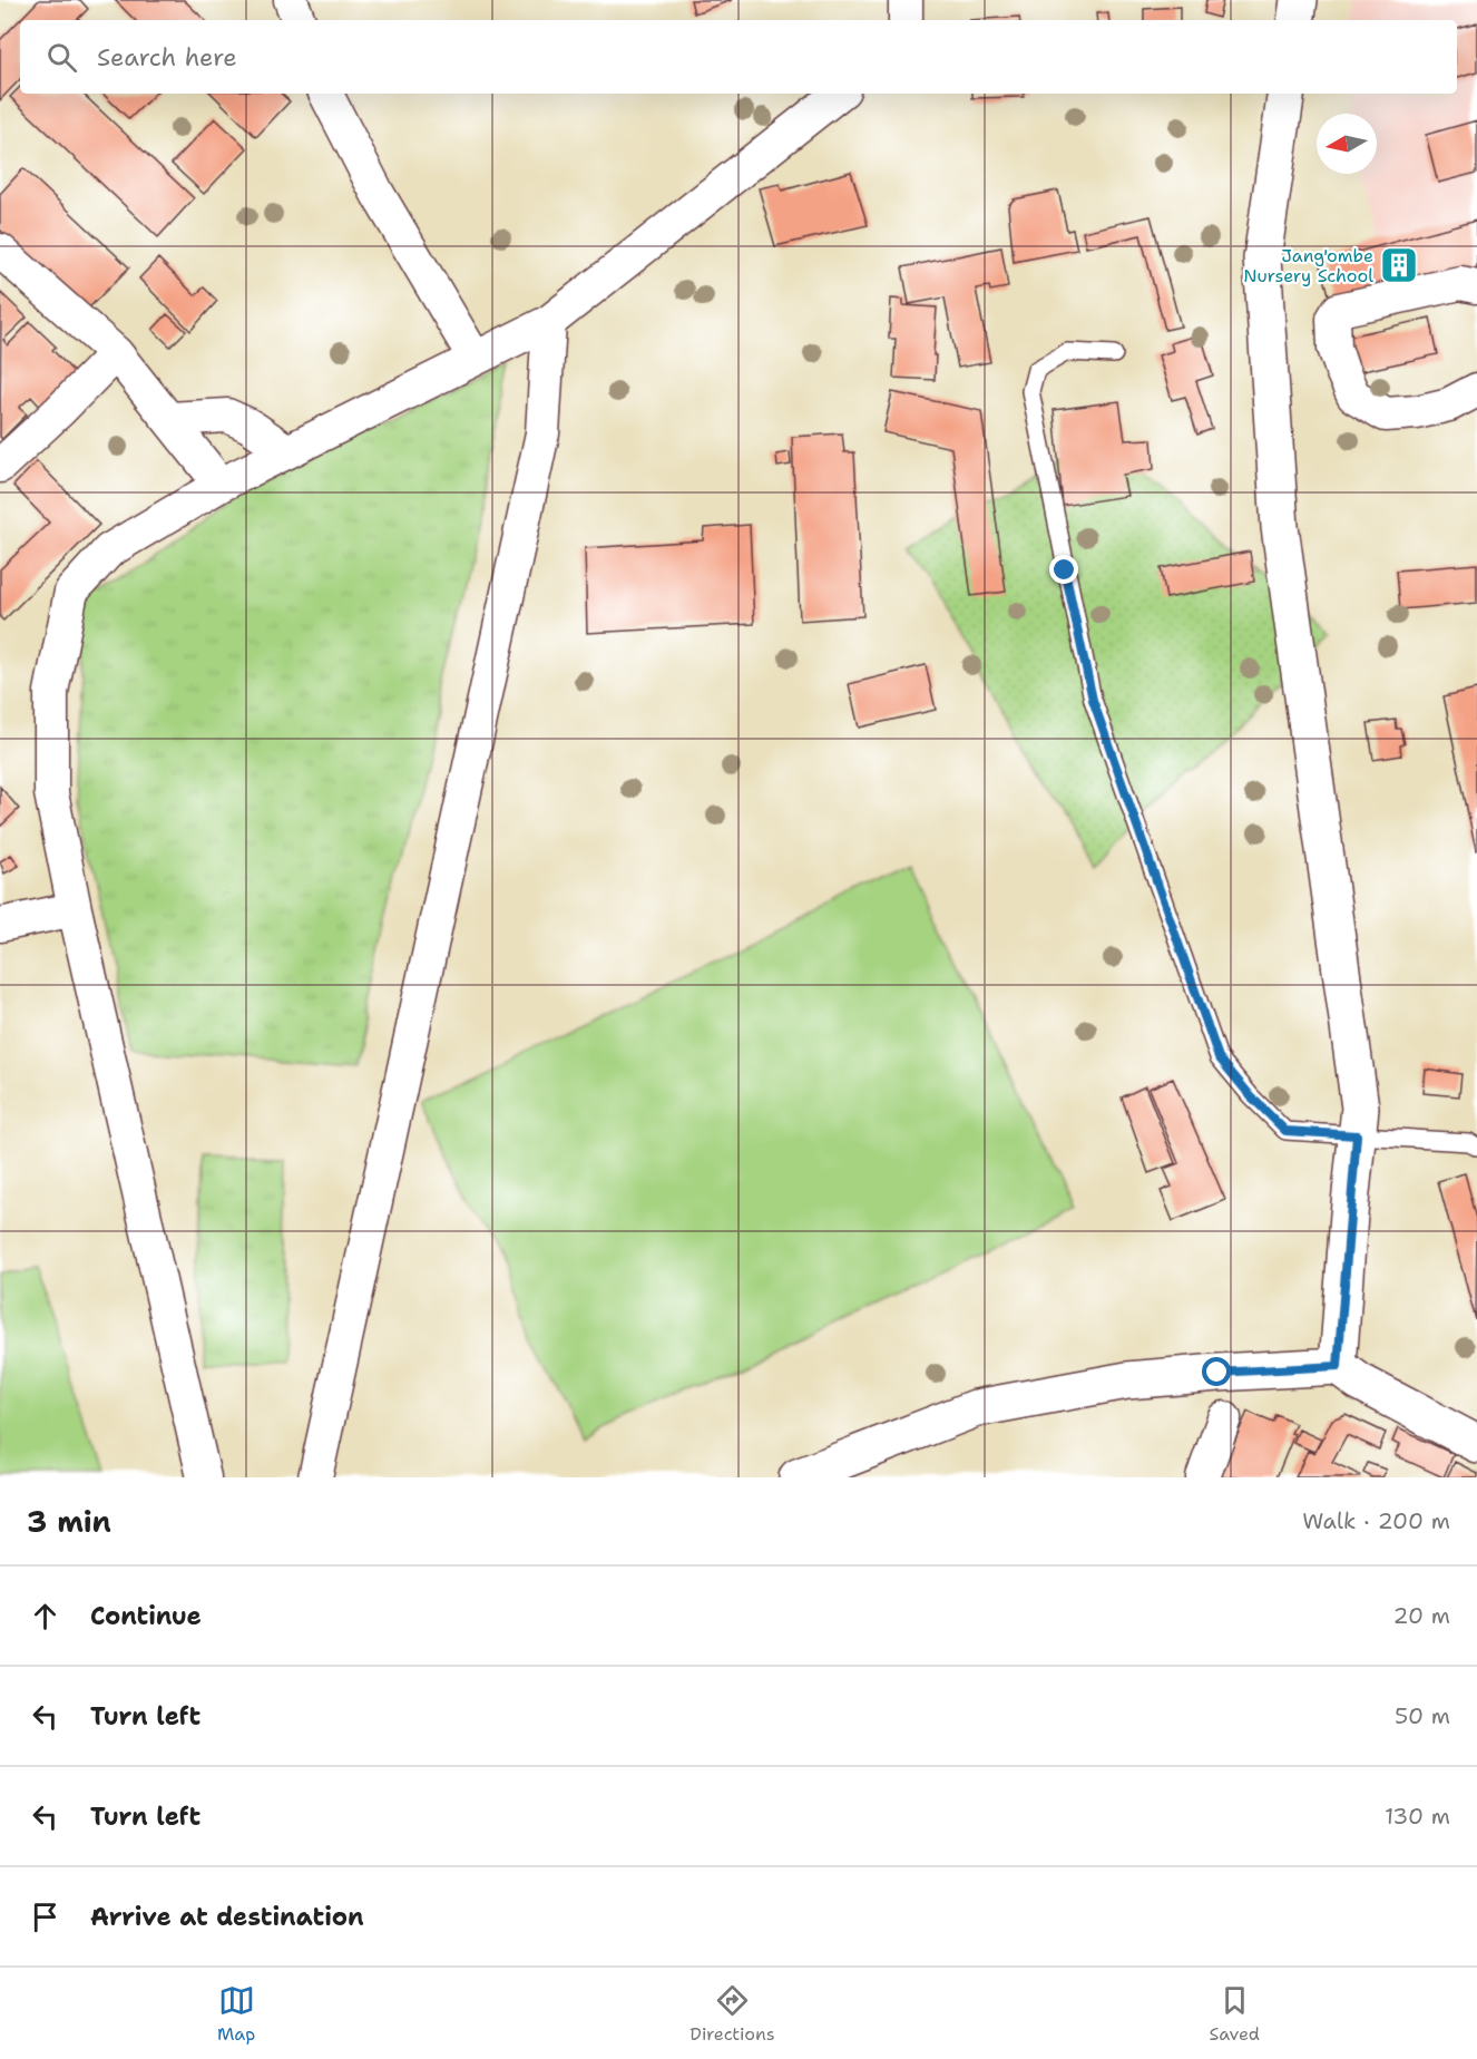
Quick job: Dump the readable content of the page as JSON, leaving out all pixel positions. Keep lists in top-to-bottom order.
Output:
{
  "places": {
    "building": ["Jang'ombe Nursery School"]
  },
  "north": "left",
  "page": {
    "search": "Search here",
    "heading": ["3 min", "Walk · 200 m"],
    "list": [
      ["Continue", "20 m"],
      ["Turn left", "50 m"],
      ["Turn left", "130 m"],
      "Arrive at destination"
    ],
    "nav": ["Map", "Directions", "Saved"]
  }
}
